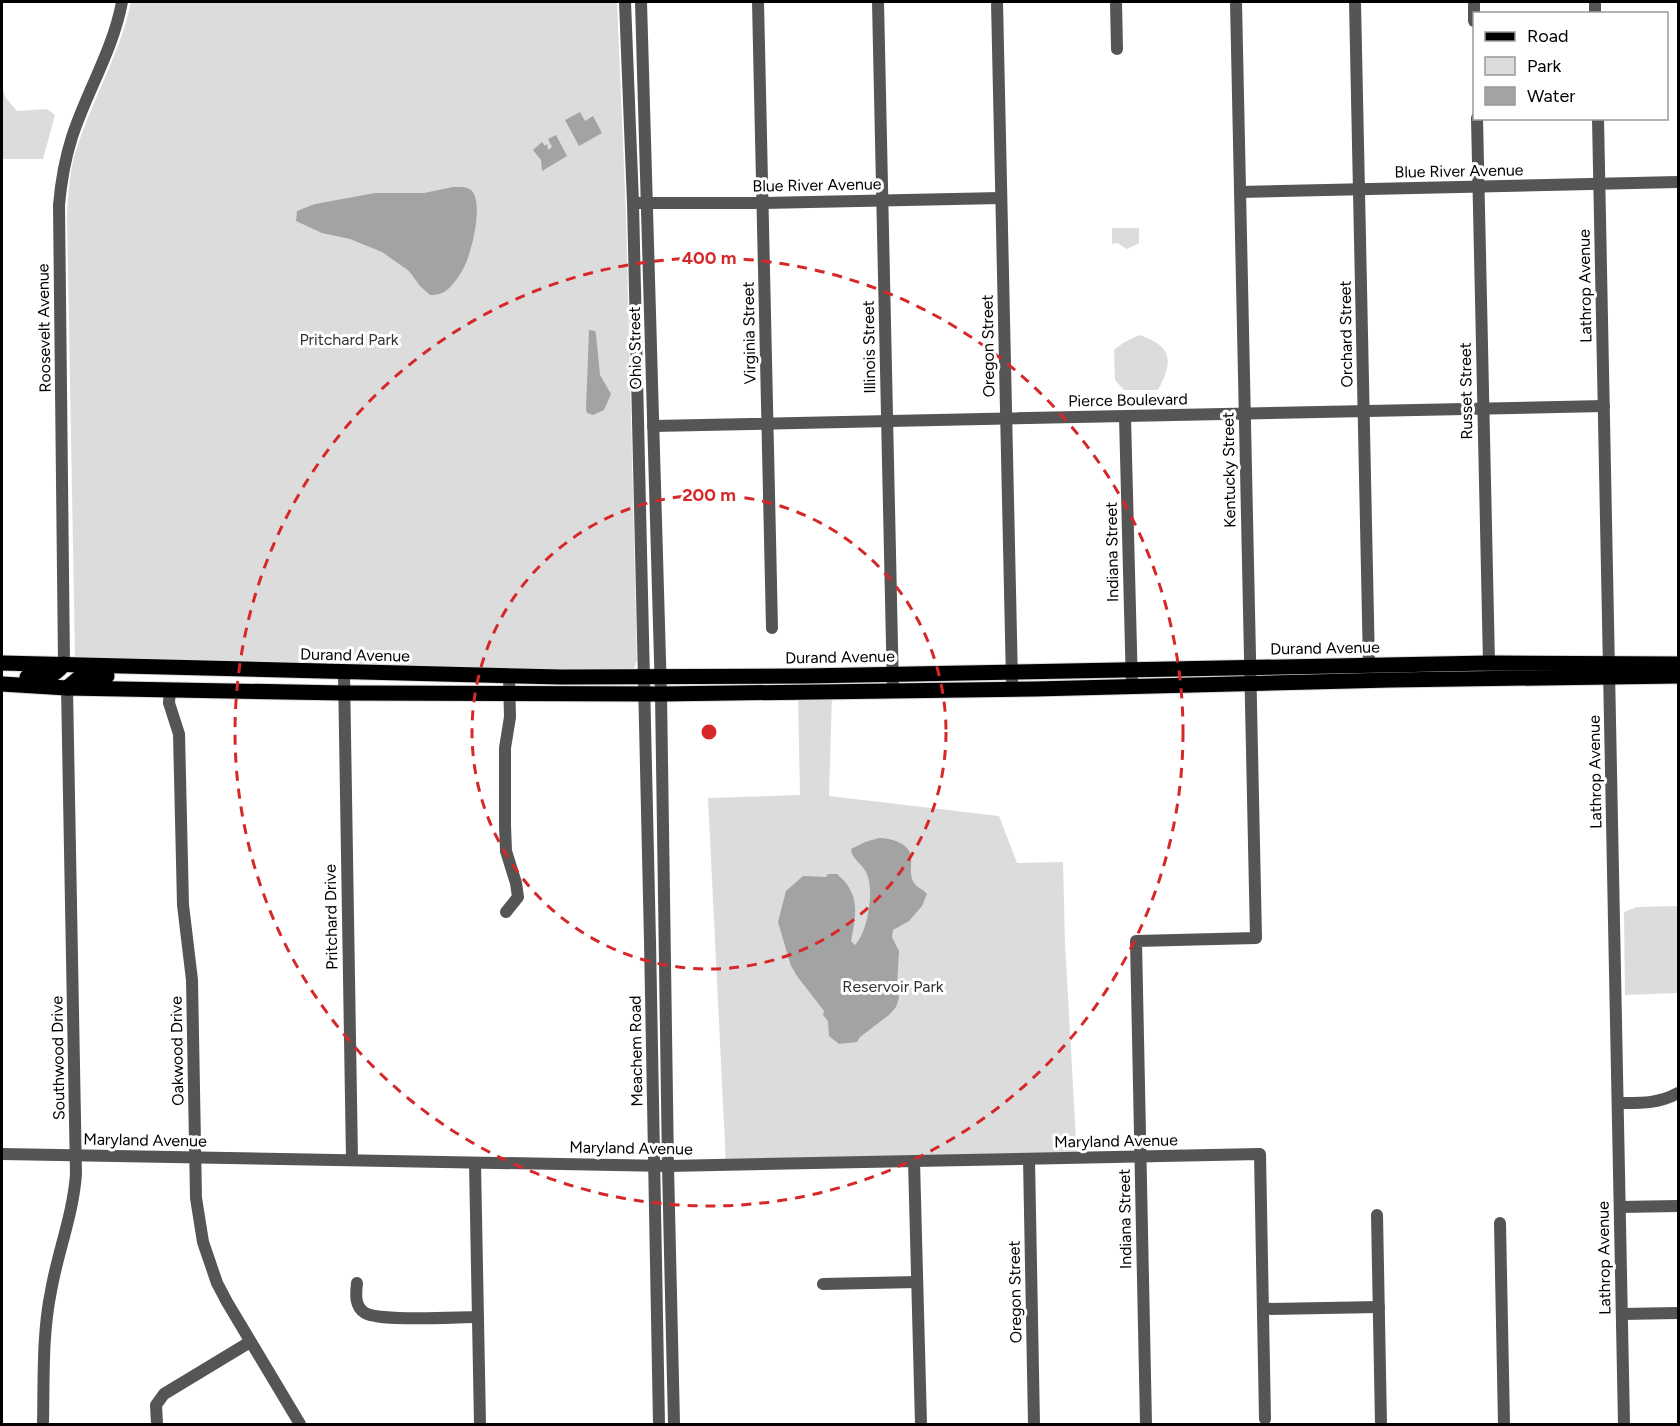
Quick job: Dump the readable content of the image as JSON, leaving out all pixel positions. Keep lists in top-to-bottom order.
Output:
{
  "streets": {
    "main road": ["Durand Avenue"],
    "street": [
      "Blue River Avenue",
      "Lathrop Avenue",
      "Roosevelt Avenue",
      "Virginia Street",
      "Orchard Street",
      "Oregon Street",
      "Illinois Street",
      "Ohio Street",
      "Russet Street",
      "Pierce Boulevard",
      "Kentucky Street",
      "Indiana Street",
      "Pritchard Drive",
      "Oakwood Drive",
      "Meachem Road",
      "Southwood Drive",
      "Maryland Avenue"
    ]
  },
  "crossings": [
    ["Blue River Avenue", "Lathrop Avenue"],
    ["Blue River Avenue", "Virginia Street"],
    ["Blue River Avenue", "Orchard Street"],
    ["Blue River Avenue", "Oregon Street"],
    ["Blue River Avenue", "Illinois Street"],
    ["Blue River Avenue", "Ohio Street"],
    ["Blue River Avenue", "Russet Street"],
    ["Blue River Avenue", "Kentucky Street"],
    ["Lathrop Avenue", "Pierce Boulevard"],
    ["Lathrop Avenue", "Durand Avenue"],
    ["Roosevelt Avenue", "Durand Avenue"],
    ["Virginia Street", "Pierce Boulevard"],
    ["Orchard Street", "Pierce Boulevard"],
    ["Orchard Street", "Durand Avenue"],
    ["Oregon Street", "Pierce Boulevard"],
    ["Oregon Street", "Durand Avenue"],
    ["Oregon Street", "Maryland Avenue"],
    ["Illinois Street", "Pierce Boulevard"],
    ["Illinois Street", "Durand Avenue"],
    ["Ohio Street", "Pierce Boulevard"],
    ["Ohio Street", "Durand Avenue"],
    ["Ohio Street", "Meachem Road"],
    ["Russet Street", "Pierce Boulevard"],
    ["Russet Street", "Durand Avenue"],
    ["Pierce Boulevard", "Kentucky Street"],
    ["Pierce Boulevard", "Indiana Street"],
    ["Kentucky Street", "Indiana Street"],
    ["Kentucky Street", "Durand Avenue"],
    ["Indiana Street", "Durand Avenue"],
    ["Indiana Street", "Maryland Avenue"],
    ["Durand Avenue", "Pritchard Drive"],
    ["Durand Avenue", "Oakwood Drive"],
    ["Durand Avenue", "Meachem Road"],
    ["Durand Avenue", "Southwood Drive"],
    ["Pritchard Drive", "Maryland Avenue"],
    ["Oakwood Drive", "Maryland Avenue"],
    ["Meachem Road", "Maryland Avenue"],
    ["Southwood Drive", "Maryland Avenue"]
  ],
  "parks": ["Pritchard Park", "Reservoir Park"],
  "legend": ["Road", "Park", "Water"],
  "rings": ["400 m", "200 m"]
}
